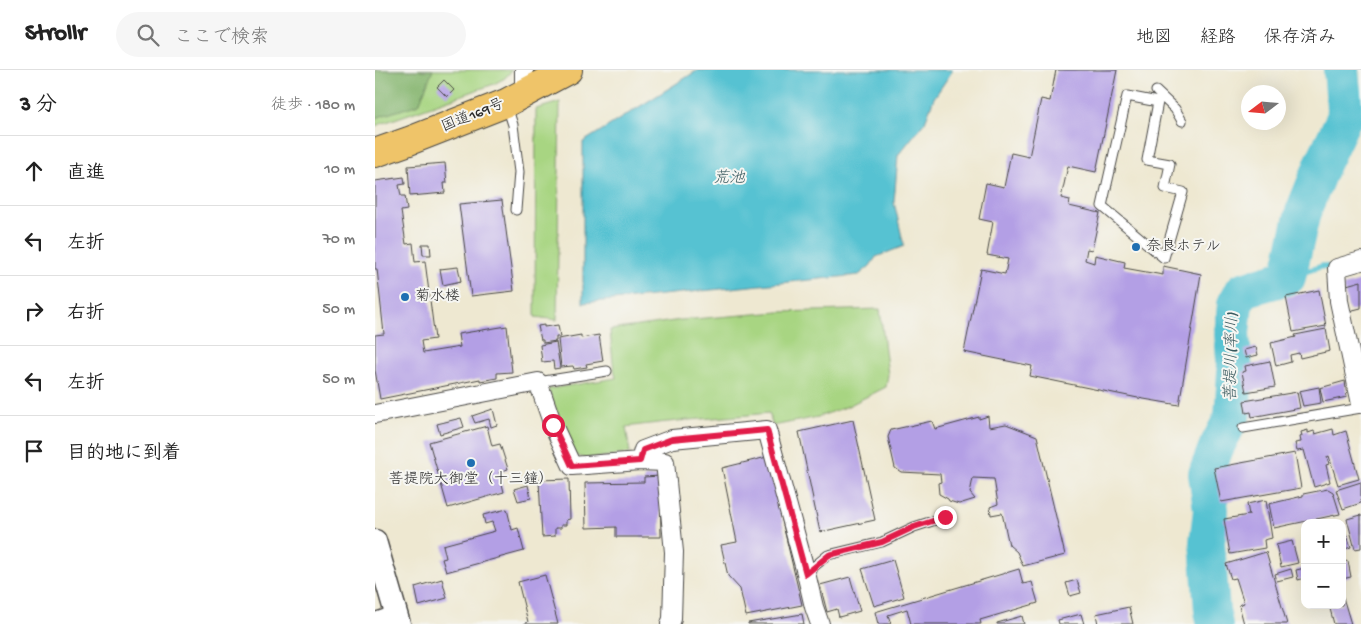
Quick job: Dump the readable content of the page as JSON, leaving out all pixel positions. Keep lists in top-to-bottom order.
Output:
{
  "streets": {
    "highway": ["国道169号"]
  },
  "water": ["荒池", "菩提川(率川)"],
  "places": ["奈良ホテル", "菊水楼", "菩提院大御堂（十三鐘）"],
  "north": "left",
  "page": {
    "header": "Strollr",
    "search": "ここで検索",
    "nav": ["地図", "経路", "保存済み"],
    "heading": ["3 分", "徒歩 · 180 m"],
    "list": [
      ["直進", "10 m"],
      ["左折", "70 m"],
      ["右折", "50 m"],
      ["左折", "50 m"],
      "目的地に到着"
    ],
    "map_buttons": ["+", "−"]
  }
}
